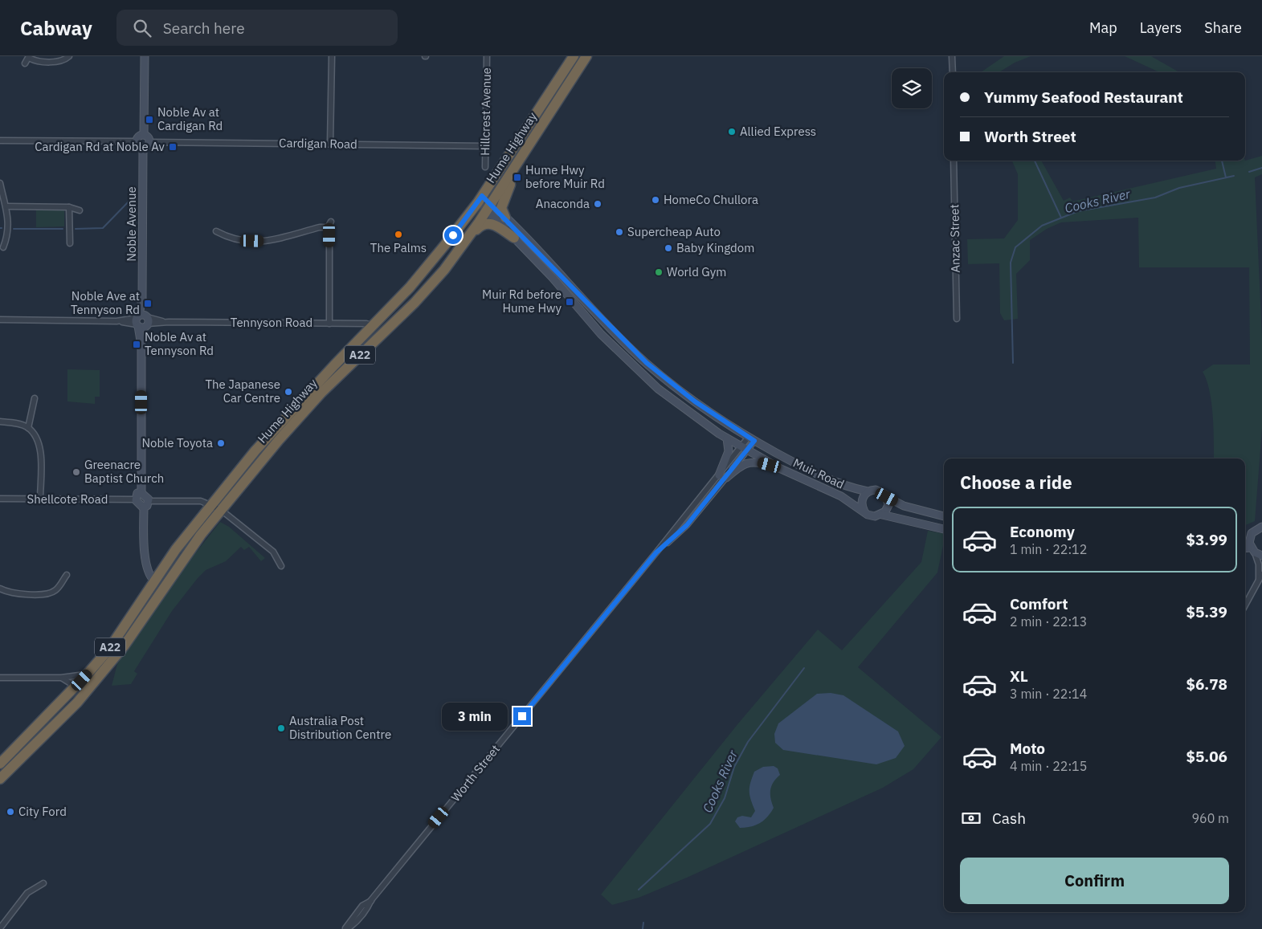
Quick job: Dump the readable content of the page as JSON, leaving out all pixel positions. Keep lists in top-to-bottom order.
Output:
{
  "streets": {
    "highway": ["Hume Highway", "A22"],
    "street": [
      "Hillcrest Avenue",
      "Cardigan Road",
      "Noble Avenue",
      "Anzac Street",
      "Tennyson Road",
      "Muir Road",
      "Shellcote Road",
      "Worth Street"
    ]
  },
  "crossings": [
    ["Hillcrest Avenue", "Cardigan Road"],
    ["Cardigan Road", "Noble Avenue"],
    ["Hume Highway", "Tennyson Road"],
    ["Hume Highway", "Muir Road"],
    ["Noble Avenue", "Tennyson Road"],
    ["Muir Road", "Worth Street"]
  ],
  "water": ["Cooks River"],
  "places": {
    "transit": [
      "Noble Av at Cardigan Rd",
      "Cardigan Rd at Noble Av",
      "Hume Hwy before Muir Rd",
      "Muir Rd before Hume Hwy",
      "Noble Ave at Tennyson Rd",
      "Noble Av at Tennyson Rd"
    ],
    "other": [
      "Allied Express",
      "HomeCo Chullora",
      "Anaconda",
      "Supercheap Auto",
      "The Palms",
      "Baby Kingdom",
      "World Gym",
      "The Japanese Car Centre",
      "Noble Toyota",
      "Greenacre Baptist Church",
      "Australia Post Distribution Centre",
      "City Ford"
    ]
  },
  "page": {
    "header": "Cabway",
    "search": "Search here",
    "nav": ["Map", "Layers", "Share"],
    "banner": ["Yummy Seafood Restaurant", "Worth Street"],
    "heading": "Choose a ride",
    "list": [
      {
        "name": "Economy",
        "note": "1 min · 22:12",
        "value": "$3.99"
      },
      {
        "name": "Comfort",
        "note": "2 min · 22:13",
        "value": "$5.39"
      },
      {
        "name": "XL",
        "note": "3 min · 22:14",
        "value": "$6.78"
      },
      {
        "name": "Moto",
        "note": "4 min · 22:15",
        "value": "$5.06"
      }
    ],
    "bubble": "3 min",
    "pay": ["Cash", "960 m"],
    "buttons": "Confirm"
  }
}
